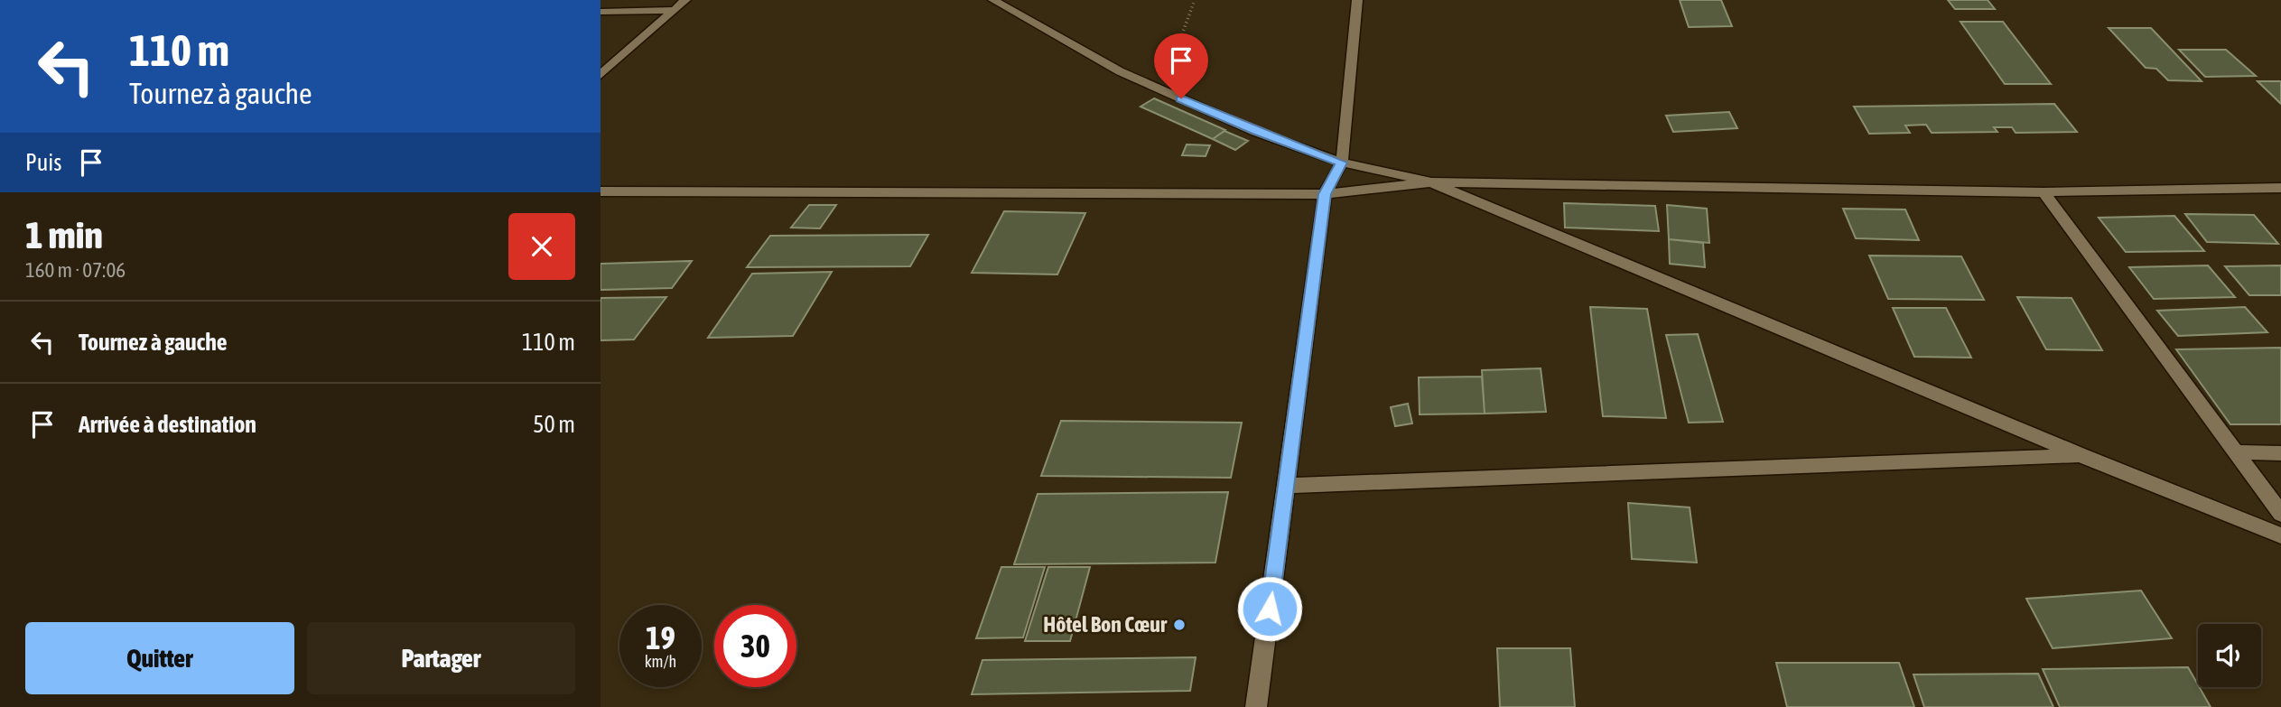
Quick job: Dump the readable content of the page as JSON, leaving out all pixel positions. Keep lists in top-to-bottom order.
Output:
{
  "places": ["Hôtel Bon Cœur"],
  "page": {
    "turn": ["110 m", "Tournez à gauche"],
    "then": "Puis",
    "heading": ["1 min", "160 m · 07:06"],
    "list": [
      {
        "name": "Tournez à gauche",
        "value": "110 m"
      },
      {
        "name": "Arrivée à destination",
        "value": "50 m"
      }
    ],
    "speed": "19 km/h",
    "limit": "30",
    "buttons": ["Quitter", "Partager"]
  }
}
